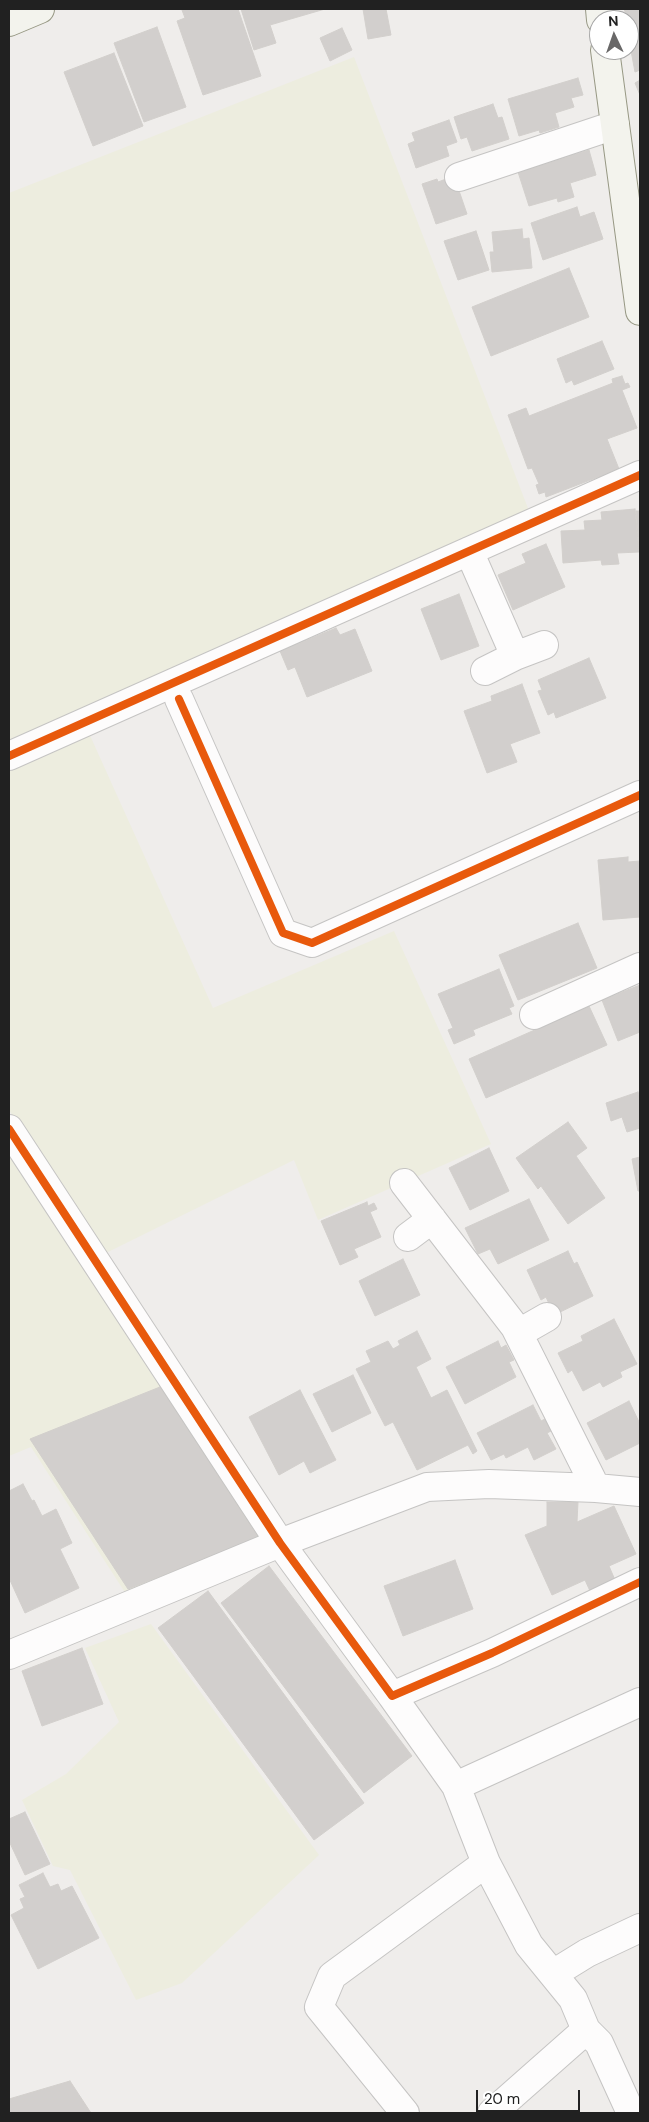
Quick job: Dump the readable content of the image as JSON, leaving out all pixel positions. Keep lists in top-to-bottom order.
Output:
{
  "scale_bar": "20 m",
  "north": "top"
}
